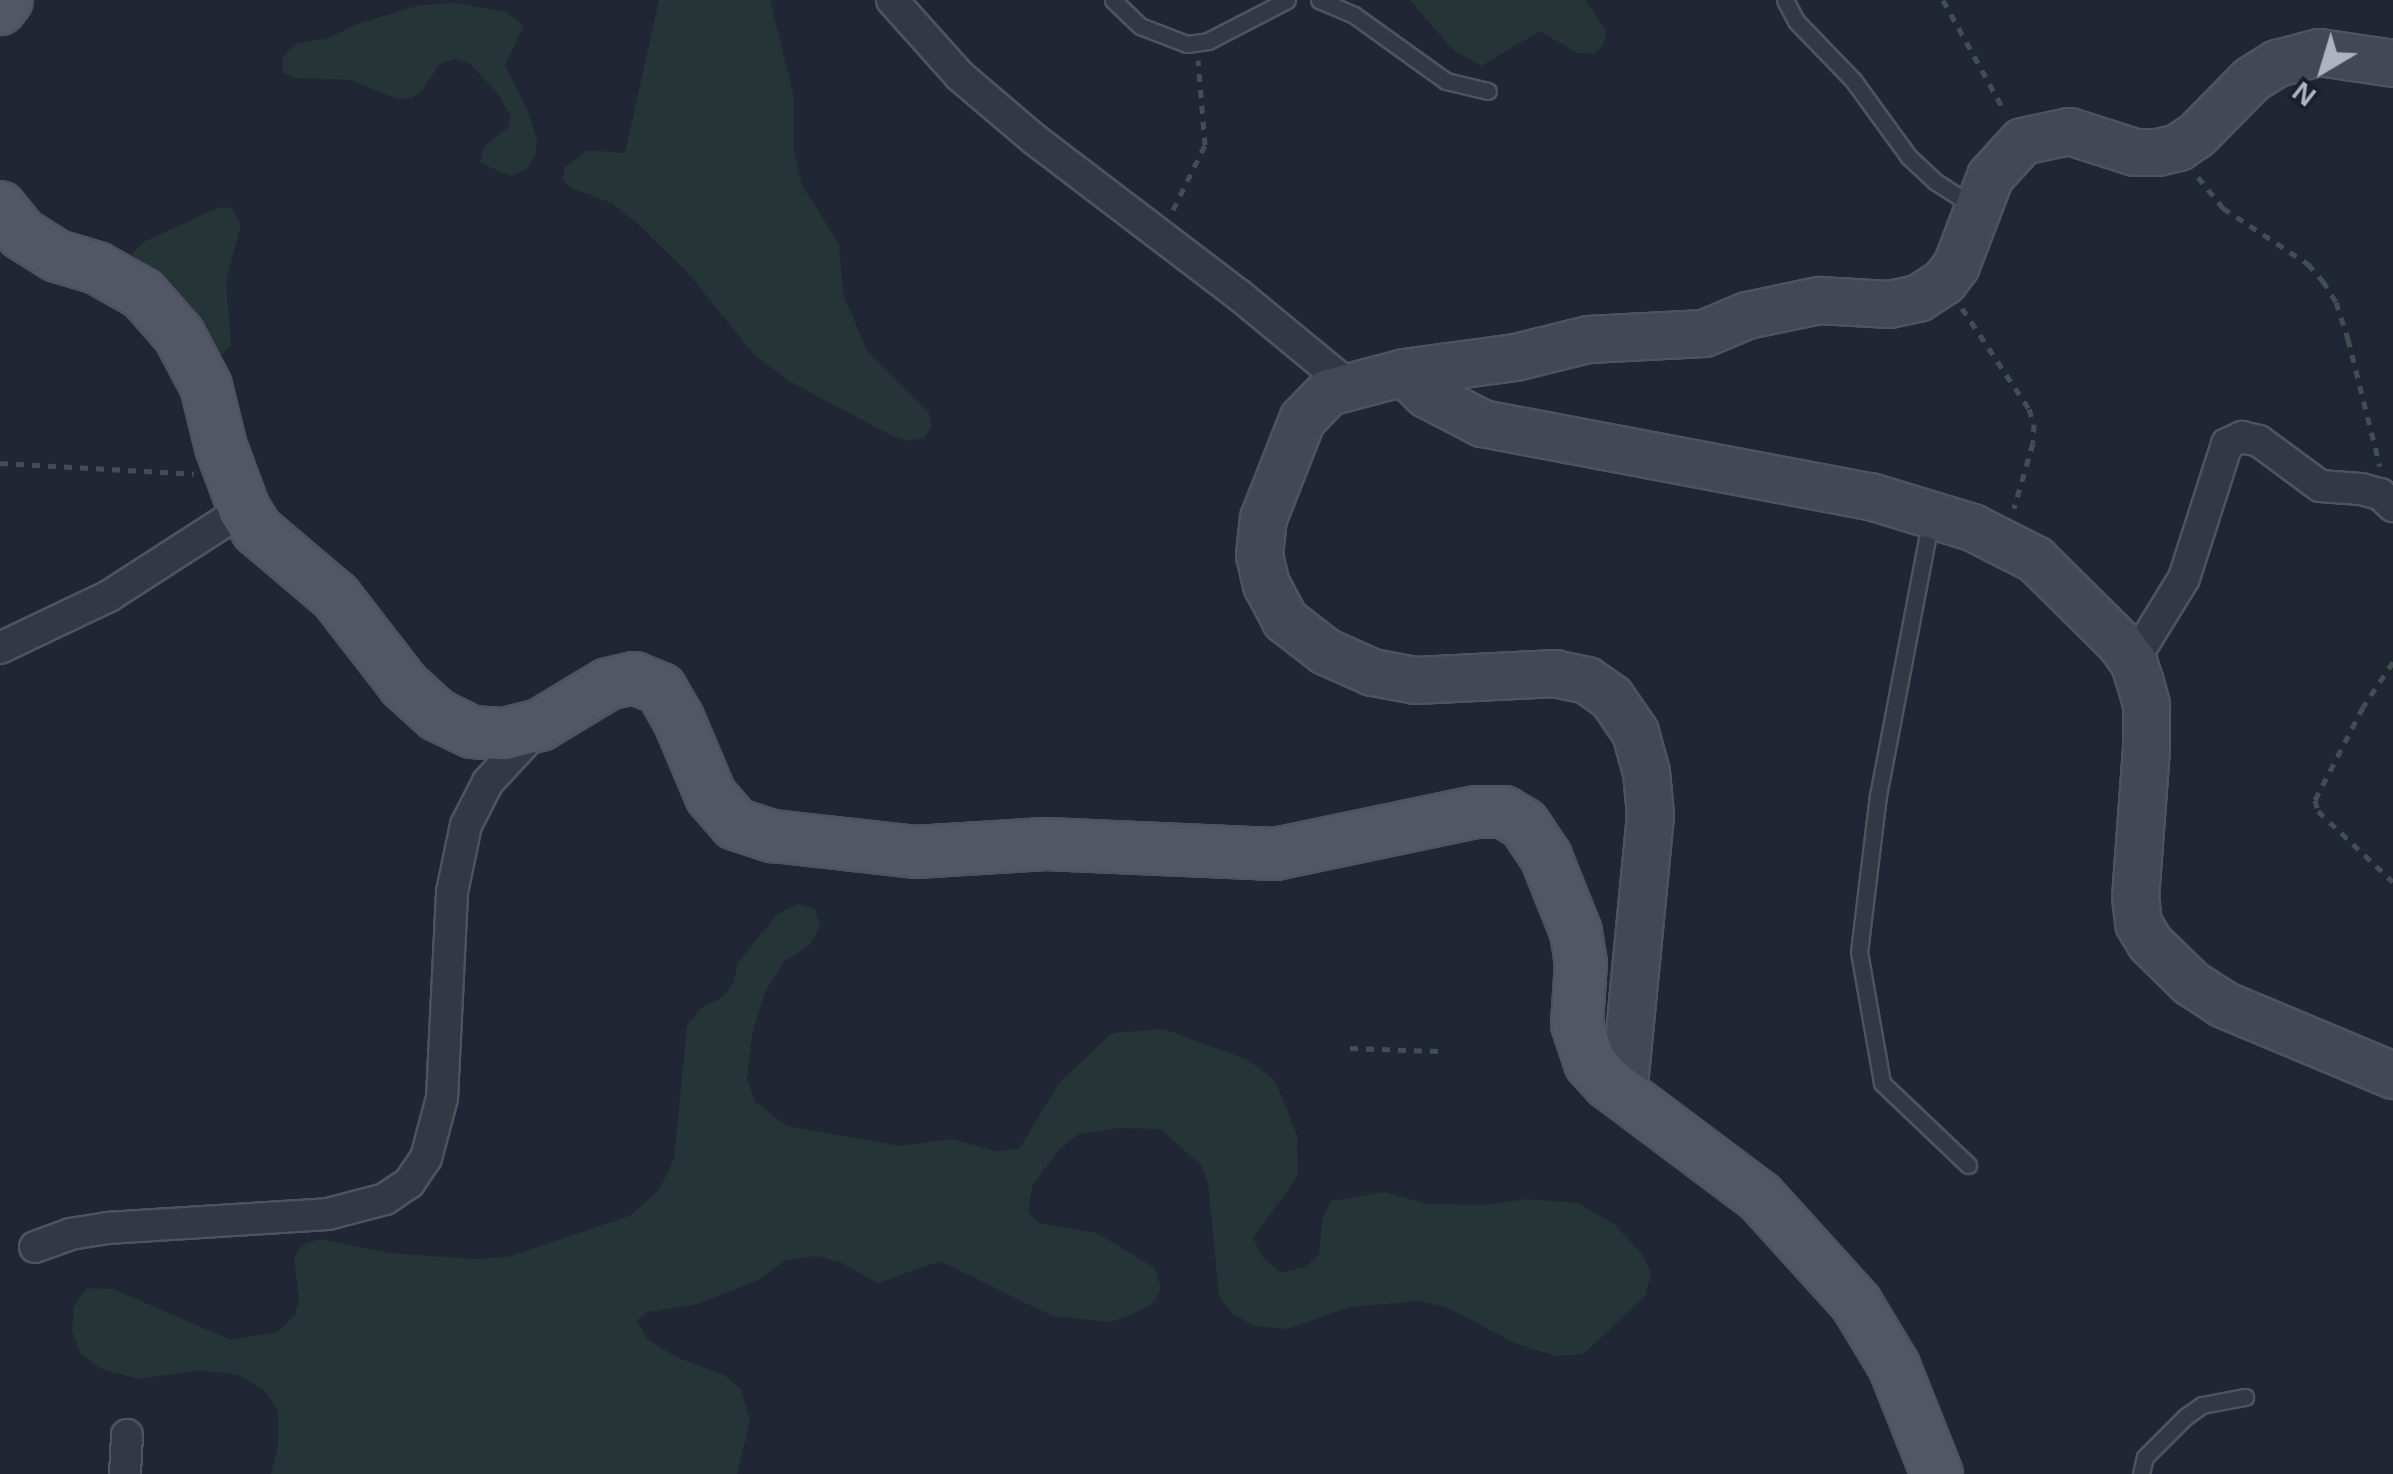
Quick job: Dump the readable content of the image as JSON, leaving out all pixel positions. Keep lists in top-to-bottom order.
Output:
{
  "north": "bottom left"
}
